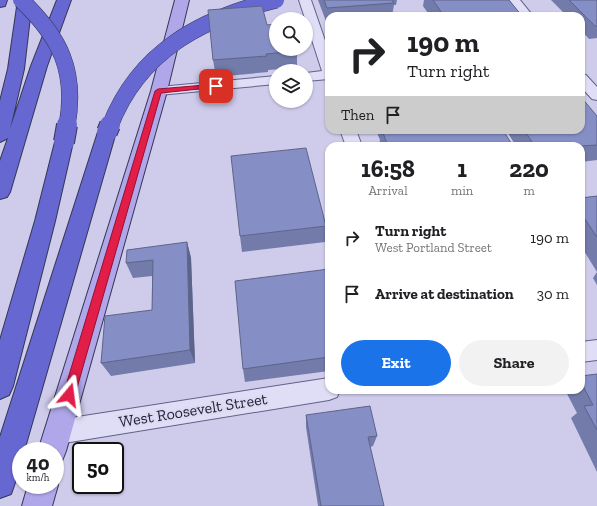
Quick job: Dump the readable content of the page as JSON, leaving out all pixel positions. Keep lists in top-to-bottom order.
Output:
{
  "streets": {
    "street": ["West Roosevelt Street"]
  },
  "page": {
    "turn": ["190 m", "Turn right"],
    "then": "Then",
    "eta": [
      "16:58",
      "Arrival",
      "1",
      "min",
      "220",
      "m"
    ],
    "list": [
      {
        "name": "Turn right",
        "note": "West Portland Street",
        "value": "190 m"
      },
      {
        "name": "Arrive at destination",
        "value": "30 m"
      }
    ],
    "buttons": ["Exit", "Share"],
    "speed": "40 km/h",
    "limit": "50"
  }
}
